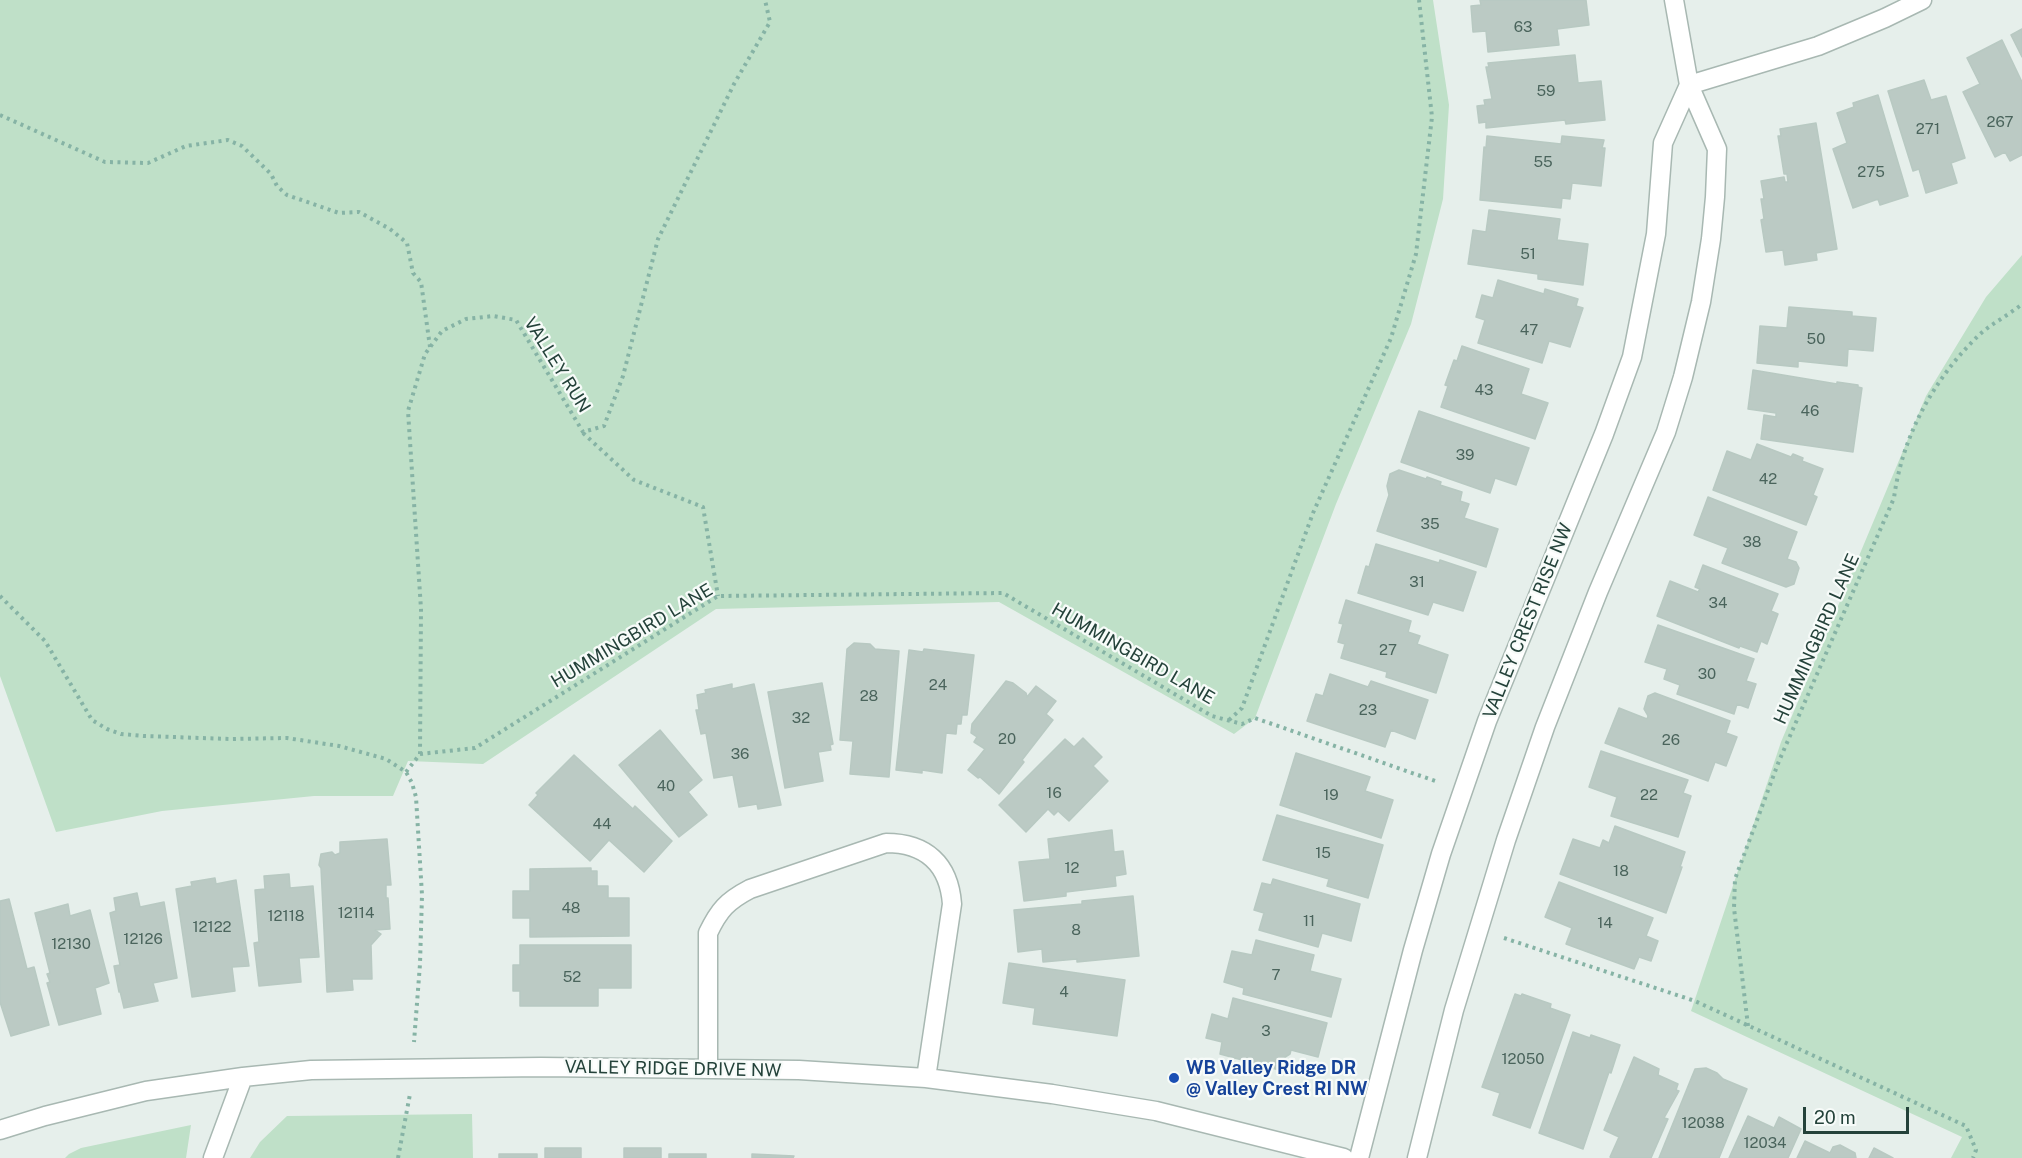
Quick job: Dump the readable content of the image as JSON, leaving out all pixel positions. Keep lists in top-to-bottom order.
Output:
{
  "streets": {
    "street": ["VALLEY CREST RISE NW", "VALLEY RIDGE DRIVE NW"],
    "path": ["VALLEY RUN", "HUMMINGBIRD LANE"]
  },
  "crossings": [
    ["VALLEY RUN", "HUMMINGBIRD LANE"]
  ],
  "places": ["WB Valley Ridge DR @ Valley Crest RI NW"],
  "house_numbers": [
    "63",
    "59",
    "267",
    "271",
    "55",
    "275",
    "51",
    "47",
    "50",
    "43",
    "46",
    "39",
    "42",
    "35",
    "38",
    "31",
    "34",
    "27",
    "30",
    "24",
    "28",
    "23",
    "32",
    "20",
    "26",
    "36",
    "40",
    "16",
    "19",
    "22",
    "44",
    "15",
    "12",
    "18",
    "48",
    "12114",
    "12118",
    "11",
    "14",
    "12122",
    "8",
    "12126",
    "12130",
    "7",
    "52",
    "4",
    "3",
    "12050",
    "12038",
    "12034"
  ],
  "scale_bar": "20 m"
}
